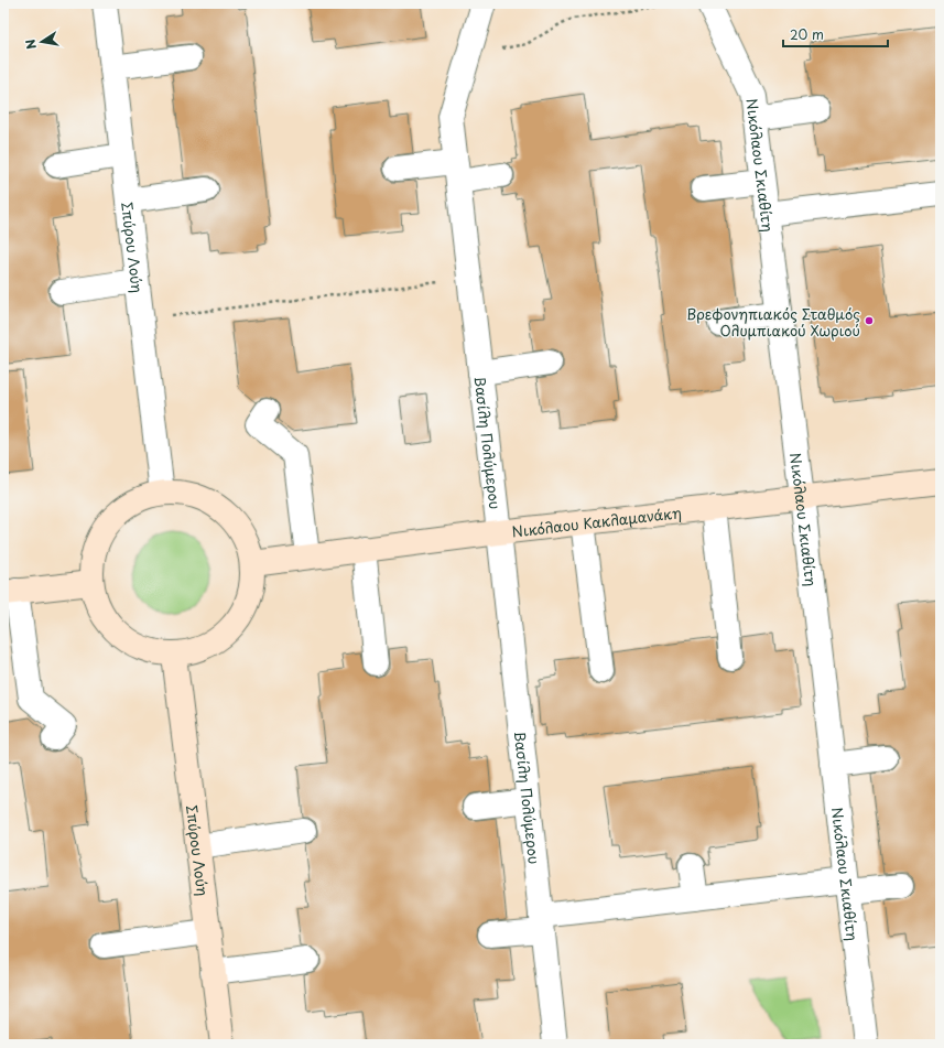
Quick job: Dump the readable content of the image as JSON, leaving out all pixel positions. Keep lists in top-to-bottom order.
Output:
{
  "streets": {
    "street": [
      "Νικόλαου Σκιαθίτη",
      "Σπύρου Λούη",
      "Βασίλη Πολύμερου",
      "Νικόλαου Κακλαμανάκη"
    ]
  },
  "crossings": [
    ["Νικόλαου Σκιαθίτη", "Νικόλαου Κακλαμανάκη"],
    ["Βασίλη Πολύμερου", "Νικόλαου Κακλαμανάκη"]
  ],
  "places": ["Βρεφονηπιακός Σταθμός Ολυμπιακού Χωριού"],
  "scale_bar": "20 m",
  "north": "left"
}
